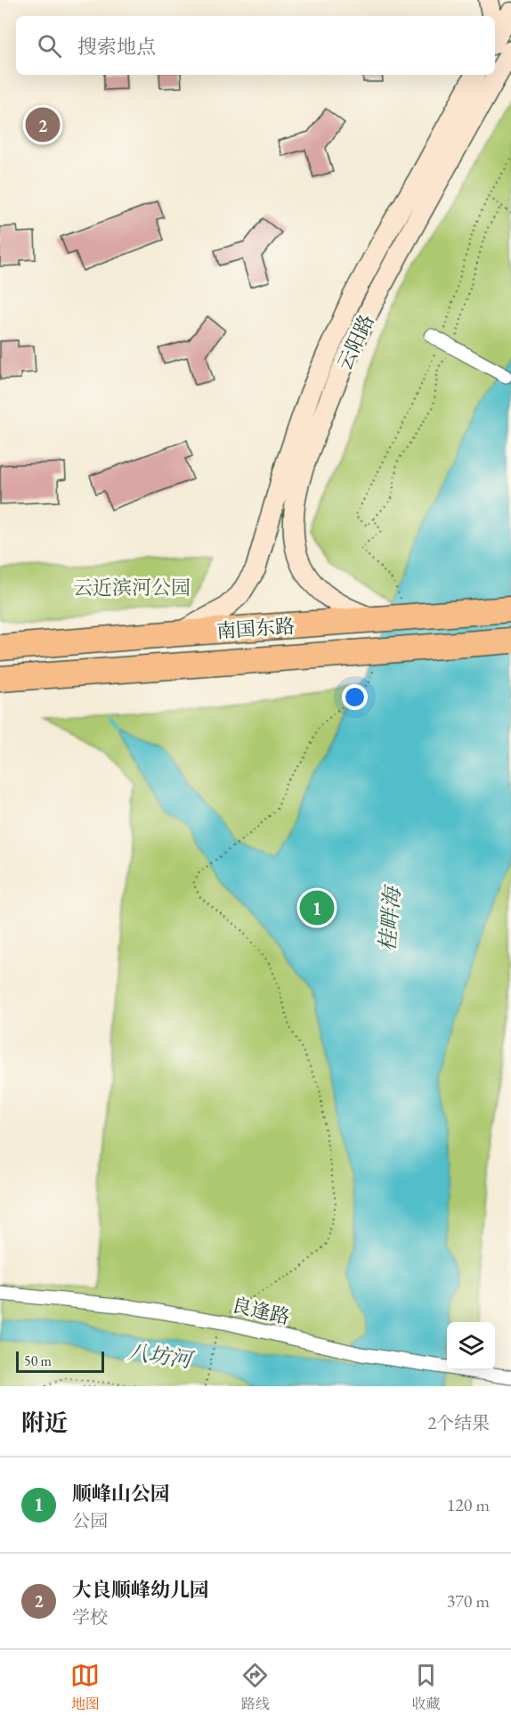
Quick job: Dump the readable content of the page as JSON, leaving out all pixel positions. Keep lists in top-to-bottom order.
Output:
{
  "streets": {
    "highway": ["南国东路"],
    "main road": ["云阳路"],
    "street": ["良逢路"]
  },
  "crossings": [
    ["云阳路", "南国东路"]
  ],
  "water": ["桂畔海", "八坊河"],
  "parks": ["云近滨河公园"],
  "scale_bar": "50 m",
  "page": {
    "search": "搜索地点",
    "pins": ["2", "1"],
    "scale": "50 m",
    "heading": ["附近", "2个结果"],
    "list": [
      {
        "mark": "1",
        "name": "顺峰山公园",
        "note": "公园",
        "value": "120 m"
      },
      {
        "mark": "2",
        "name": "大良顺峰幼儿园",
        "note": "学校",
        "value": "370 m"
      }
    ],
    "nav": ["地图", "路线", "收藏"]
  }
}
